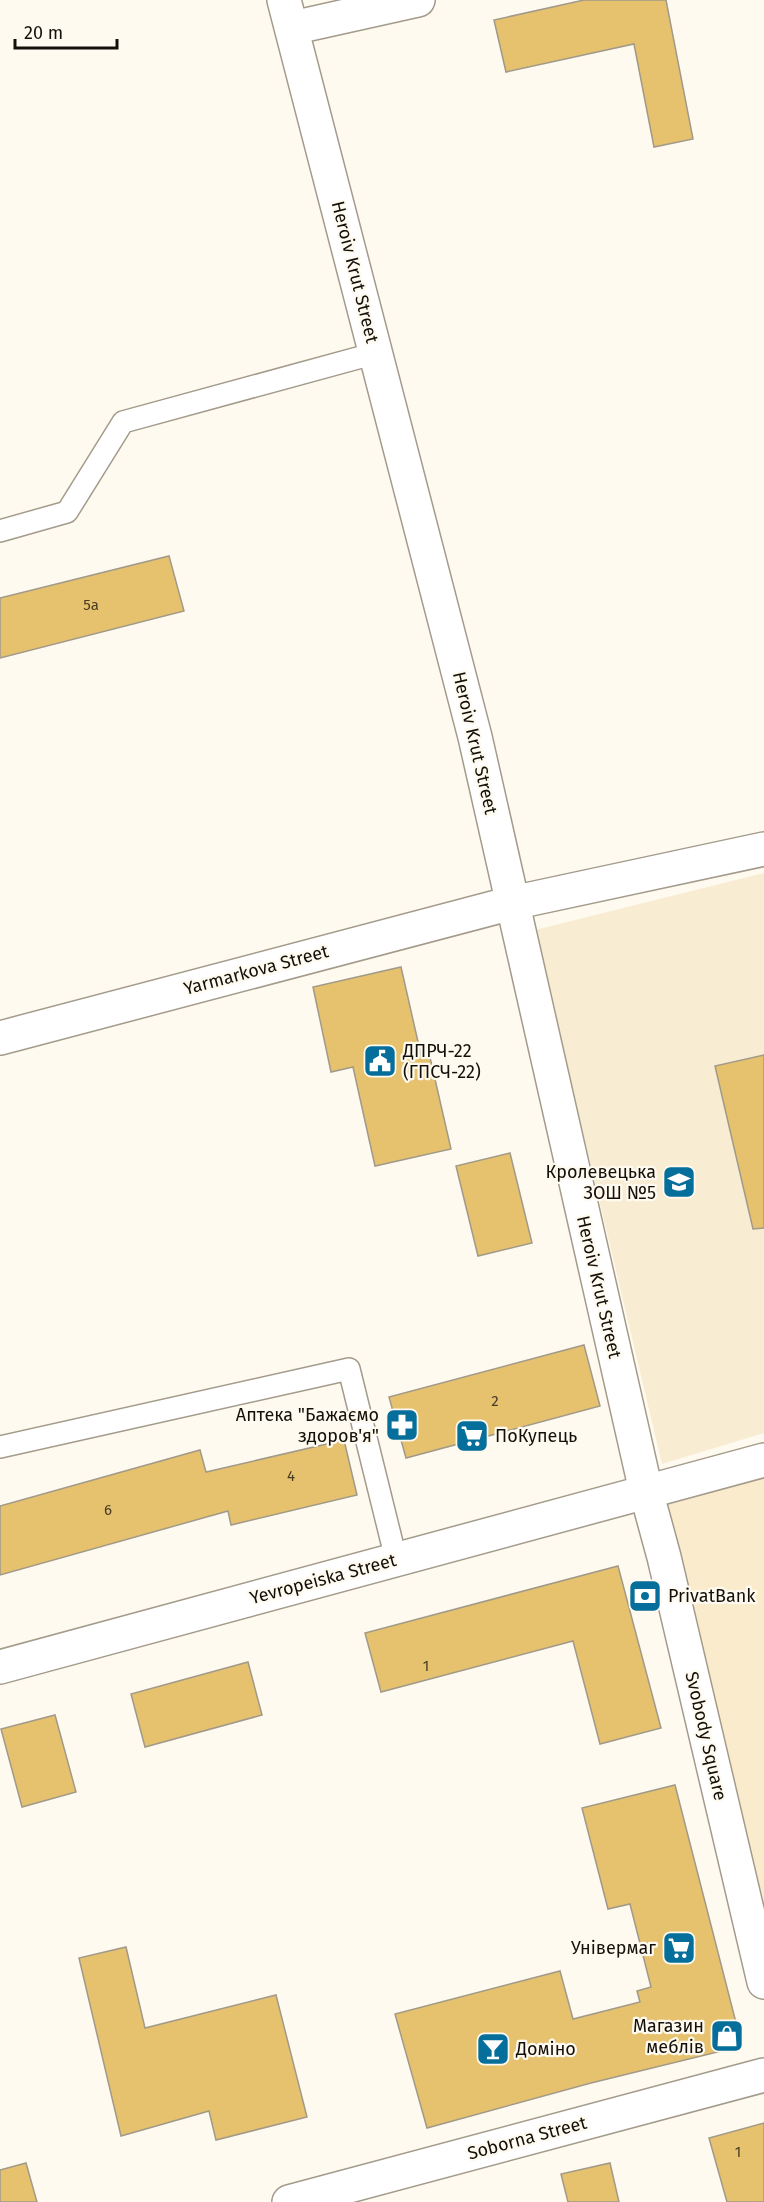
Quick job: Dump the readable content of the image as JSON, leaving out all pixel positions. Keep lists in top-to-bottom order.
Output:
{
  "streets": {
    "street": [
      "Heroiv Krut Street",
      "Yarmarkova Street",
      "Yevropeiska Street",
      "Svobody Square",
      "Soborna Street"
    ]
  },
  "crossings": [
    ["Heroiv Krut Street", "Yarmarkova Street"],
    ["Heroiv Krut Street", "Yevropeiska Street"],
    ["Heroiv Krut Street", "Svobody Square"],
    ["Yevropeiska Street", "Svobody Square"]
  ],
  "places": {
    "public building": ["ДПРЧ-22 (ГПСЧ-22)"],
    "school or university": ["Кролевецька ЗОШ №5"],
    "pharmacy": ["Аптека \"Бажаємо здоров'я\""],
    "supermarket": ["ПоКупець", "Універмаг"],
    "bank": ["PrivatBank"],
    "shop": ["Магазин меблів"],
    "bar": ["Доміно"]
  },
  "house_numbers": [
    "5а",
    "2",
    "4",
    "6",
    "1",
    "1"
  ],
  "scale_bar": "20 m"
}
